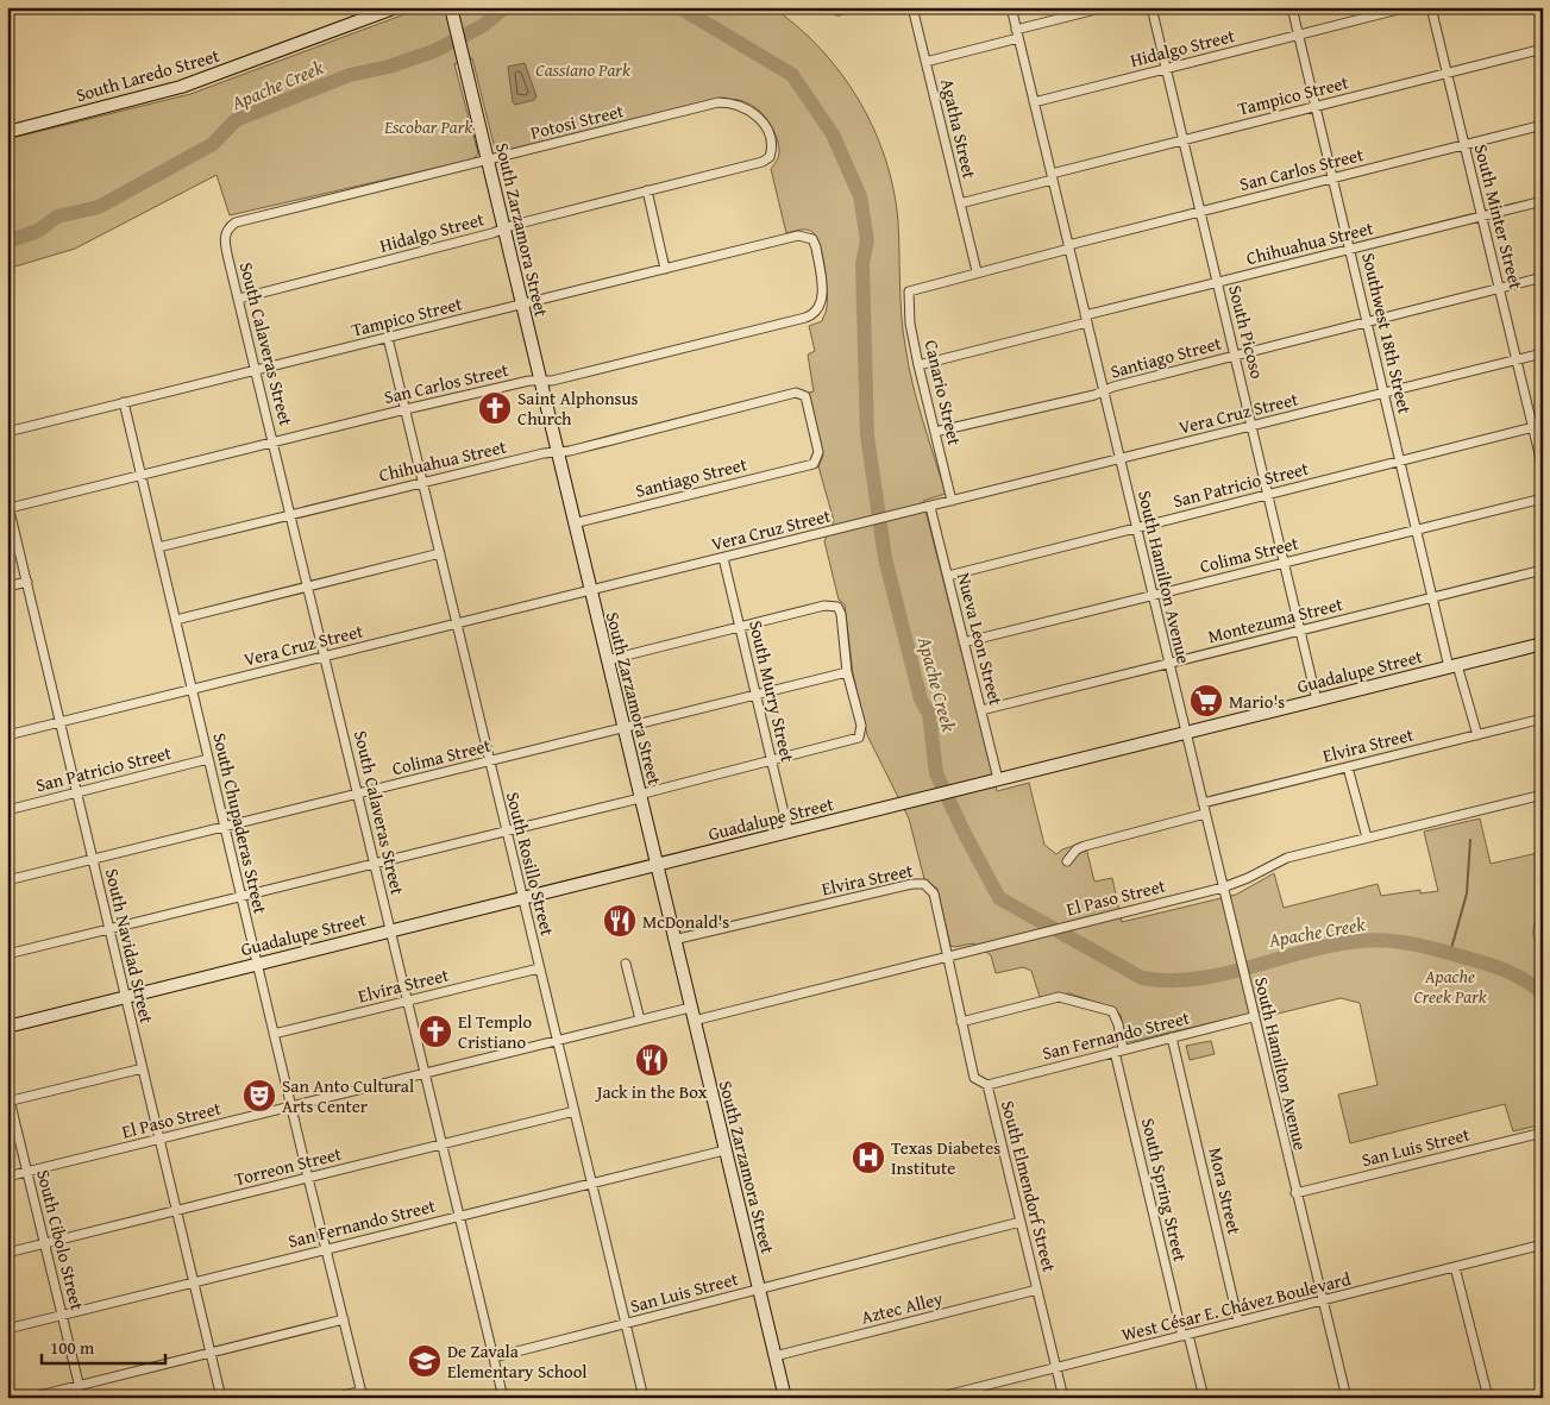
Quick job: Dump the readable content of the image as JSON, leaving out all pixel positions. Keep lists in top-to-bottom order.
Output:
{
  "streets": {
    "main road": ["South Laredo Street", "South Zarzamora Street", "Guadalupe Street"],
    "street": [
      "Hidalgo Street",
      "Tampico Street",
      "Potosi Street",
      "Agatha Street",
      "San Carlos Street",
      "South Minter Street",
      "Chihuahua Street",
      "South Picoso",
      "Southwest 18th Street",
      "South Calaveras Street",
      "Santiago Street",
      "Canario Street",
      "Vera Cruz Street",
      "San Patricio Street",
      "Colima Street",
      "South Hamilton Avenue",
      "Montezuma Street",
      "Nueva Leon Street",
      "South Murry Street",
      "Elvira Street",
      "South Chupaderas Street",
      "South Rosillo Street",
      "El Paso Street",
      "South Navidad Street",
      "San Fernando Street",
      "San Luis Street",
      "Torreon Street",
      "South Elmendorf Street",
      "South Spring Street",
      "Mora Street",
      "South Cibolo Street",
      "West César E. Chávez Boulevard",
      "Aztec Alley"
    ]
  },
  "crossings": [
    ["Hidalgo Street", "Potosi Street"],
    ["Hidalgo Street", "South Zarzamora Street"],
    ["Hidalgo Street", "South Picoso"],
    ["Hidalgo Street", "Southwest 18th Street"],
    ["Hidalgo Street", "South Calaveras Street"],
    ["Hidalgo Street", "South Hamilton Avenue"],
    ["Tampico Street", "Agatha Street"],
    ["Tampico Street", "San Carlos Street"],
    ["Tampico Street", "South Minter Street"],
    ["Tampico Street", "South Zarzamora Street"],
    ["Tampico Street", "South Picoso"],
    ["Tampico Street", "Southwest 18th Street"],
    ["Tampico Street", "South Calaveras Street"],
    ["Tampico Street", "South Hamilton Avenue"],
    ["Tampico Street", "South Chupaderas Street"],
    ["Tampico Street", "South Rosillo Street"],
    ["Potosi Street", "South Zarzamora Street"],
    ["Potosi Street", "South Calaveras Street"],
    ["Agatha Street", "San Carlos Street"],
    ["San Carlos Street", "South Minter Street"],
    ["San Carlos Street", "South Zarzamora Street"],
    ["San Carlos Street", "South Picoso"],
    ["San Carlos Street", "Southwest 18th Street"],
    ["San Carlos Street", "South Calaveras Street"],
    ["San Carlos Street", "Canario Street"],
    ["San Carlos Street", "South Hamilton Avenue"],
    ["San Carlos Street", "South Chupaderas Street"],
    ["San Carlos Street", "South Rosillo Street"],
    ["San Carlos Street", "South Navidad Street"],
    ["South Minter Street", "Chihuahua Street"],
    ["South Minter Street", "Santiago Street"],
    ["South Minter Street", "Vera Cruz Street"],
    ["South Minter Street", "San Patricio Street"],
    ["South Zarzamora Street", "Chihuahua Street"],
    ["South Zarzamora Street", "Santiago Street"],
    ["South Zarzamora Street", "Vera Cruz Street"],
    ["South Zarzamora Street", "Colima Street"],
    ["South Zarzamora Street", "Guadalupe Street"],
    ["South Zarzamora Street", "Elvira Street"],
    ["South Zarzamora Street", "El Paso Street"],
    ["South Zarzamora Street", "San Fernando Street"],
    ["South Zarzamora Street", "San Luis Street"],
    ["South Zarzamora Street", "Aztec Alley"],
    ["Chihuahua Street", "South Picoso"],
    ["Chihuahua Street", "Southwest 18th Street"],
    ["Chihuahua Street", "South Calaveras Street"],
    ["Chihuahua Street", "Santiago Street"],
    ["Chihuahua Street", "Canario Street"],
    ["Chihuahua Street", "South Hamilton Avenue"],
    ["Chihuahua Street", "South Chupaderas Street"],
    ["Chihuahua Street", "South Rosillo Street"],
    ["South Picoso", "Santiago Street"],
    ["South Picoso", "Vera Cruz Street"],
    ["South Picoso", "San Patricio Street"],
    ["South Picoso", "Colima Street"],
    ["South Picoso", "Montezuma Street"],
    ["South Picoso", "Guadalupe Street"],
    ["Southwest 18th Street", "Santiago Street"],
    ["Southwest 18th Street", "Vera Cruz Street"],
    ["Southwest 18th Street", "San Patricio Street"],
    ["Southwest 18th Street", "Colima Street"],
    ["Southwest 18th Street", "Montezuma Street"],
    ["Southwest 18th Street", "Guadalupe Street"],
    ["Southwest 18th Street", "Elvira Street"],
    ["South Calaveras Street", "Vera Cruz Street"],
    ["South Calaveras Street", "Colima Street"],
    ["South Calaveras Street", "Guadalupe Street"],
    ["South Calaveras Street", "Elvira Street"],
    ["South Calaveras Street", "El Paso Street"],
    ["South Calaveras Street", "San Fernando Street"],
    ["South Calaveras Street", "San Luis Street"],
    ["South Calaveras Street", "Torreon Street"],
    ["Santiago Street", "Canario Street"],
    ["Santiago Street", "South Hamilton Avenue"],
    ["Canario Street", "Vera Cruz Street"],
    ["Vera Cruz Street", "South Hamilton Avenue"],
    ["Vera Cruz Street", "Nueva Leon Street"],
    ["Vera Cruz Street", "South Murry Street"],
    ["Vera Cruz Street", "South Chupaderas Street"],
    ["Vera Cruz Street", "South Rosillo Street"],
    ["Vera Cruz Street", "South Navidad Street"],
    ["San Patricio Street", "South Hamilton Avenue"],
    ["San Patricio Street", "Nueva Leon Street"],
    ["San Patricio Street", "South Chupaderas Street"],
    ["San Patricio Street", "South Navidad Street"],
    ["Colima Street", "South Hamilton Avenue"],
    ["Colima Street", "Nueva Leon Street"],
    ["Colima Street", "South Murry Street"],
    ["Colima Street", "South Chupaderas Street"],
    ["Colima Street", "South Rosillo Street"],
    ["Colima Street", "South Navidad Street"],
    ["South Hamilton Avenue", "Montezuma Street"],
    ["South Hamilton Avenue", "Guadalupe Street"],
    ["South Hamilton Avenue", "Elvira Street"],
    ["South Hamilton Avenue", "El Paso Street"],
    ["South Hamilton Avenue", "San Fernando Street"],
    ["South Hamilton Avenue", "San Luis Street"],
    ["South Hamilton Avenue", "West César E. Chávez Boulevard"],
    ["Montezuma Street", "Nueva Leon Street"],
    ["Nueva Leon Street", "Guadalupe Street"],
    ["Guadalupe Street", "South Murry Street"],
    ["Guadalupe Street", "South Chupaderas Street"],
    ["Guadalupe Street", "South Rosillo Street"],
    ["Guadalupe Street", "South Navidad Street"],
    ["Elvira Street", "South Chupaderas Street"],
    ["Elvira Street", "South Rosillo Street"],
    ["Elvira Street", "South Elmendorf Street"],
    ["South Chupaderas Street", "El Paso Street"],
    ["South Chupaderas Street", "San Fernando Street"],
    ["South Chupaderas Street", "Torreon Street"],
    ["South Rosillo Street", "El Paso Street"],
    ["South Rosillo Street", "San Fernando Street"],
    ["South Rosillo Street", "San Luis Street"],
    ["South Rosillo Street", "Torreon Street"],
    ["El Paso Street", "South Navidad Street"],
    ["El Paso Street", "South Elmendorf Street"],
    ["El Paso Street", "South Cibolo Street"],
    ["South Navidad Street", "San Fernando Street"],
    ["South Navidad Street", "Torreon Street"],
    ["San Fernando Street", "South Elmendorf Street"],
    ["San Fernando Street", "South Spring Street"],
    ["San Fernando Street", "Mora Street"],
    ["San Fernando Street", "South Cibolo Street"],
    ["San Luis Street", "South Elmendorf Street"],
    ["Torreon Street", "South Cibolo Street"],
    ["South Elmendorf Street", "South Spring Street"],
    ["South Elmendorf Street", "West César E. Chávez Boulevard"],
    ["South Elmendorf Street", "Aztec Alley"],
    ["South Spring Street", "West César E. Chávez Boulevard"],
    ["Mora Street", "West César E. Chávez Boulevard"]
  ],
  "water": ["Apache Creek"],
  "parks": ["Cassiano Park", "Escobar Park", "Apache Creek Park"],
  "places": {
    "church": ["Saint Alphonsus Church", "El Templo Cristiano"],
    "supermarket": ["Mario's"],
    "restaurant": ["McDonald's", "Jack in the Box"],
    "theatre": ["San Anto Cultural Arts Center"],
    "hospital": ["Texas Diabetes Institute"],
    "school or university": ["De Zavala Elementary School"]
  },
  "scale_bar": "100 m"
}
